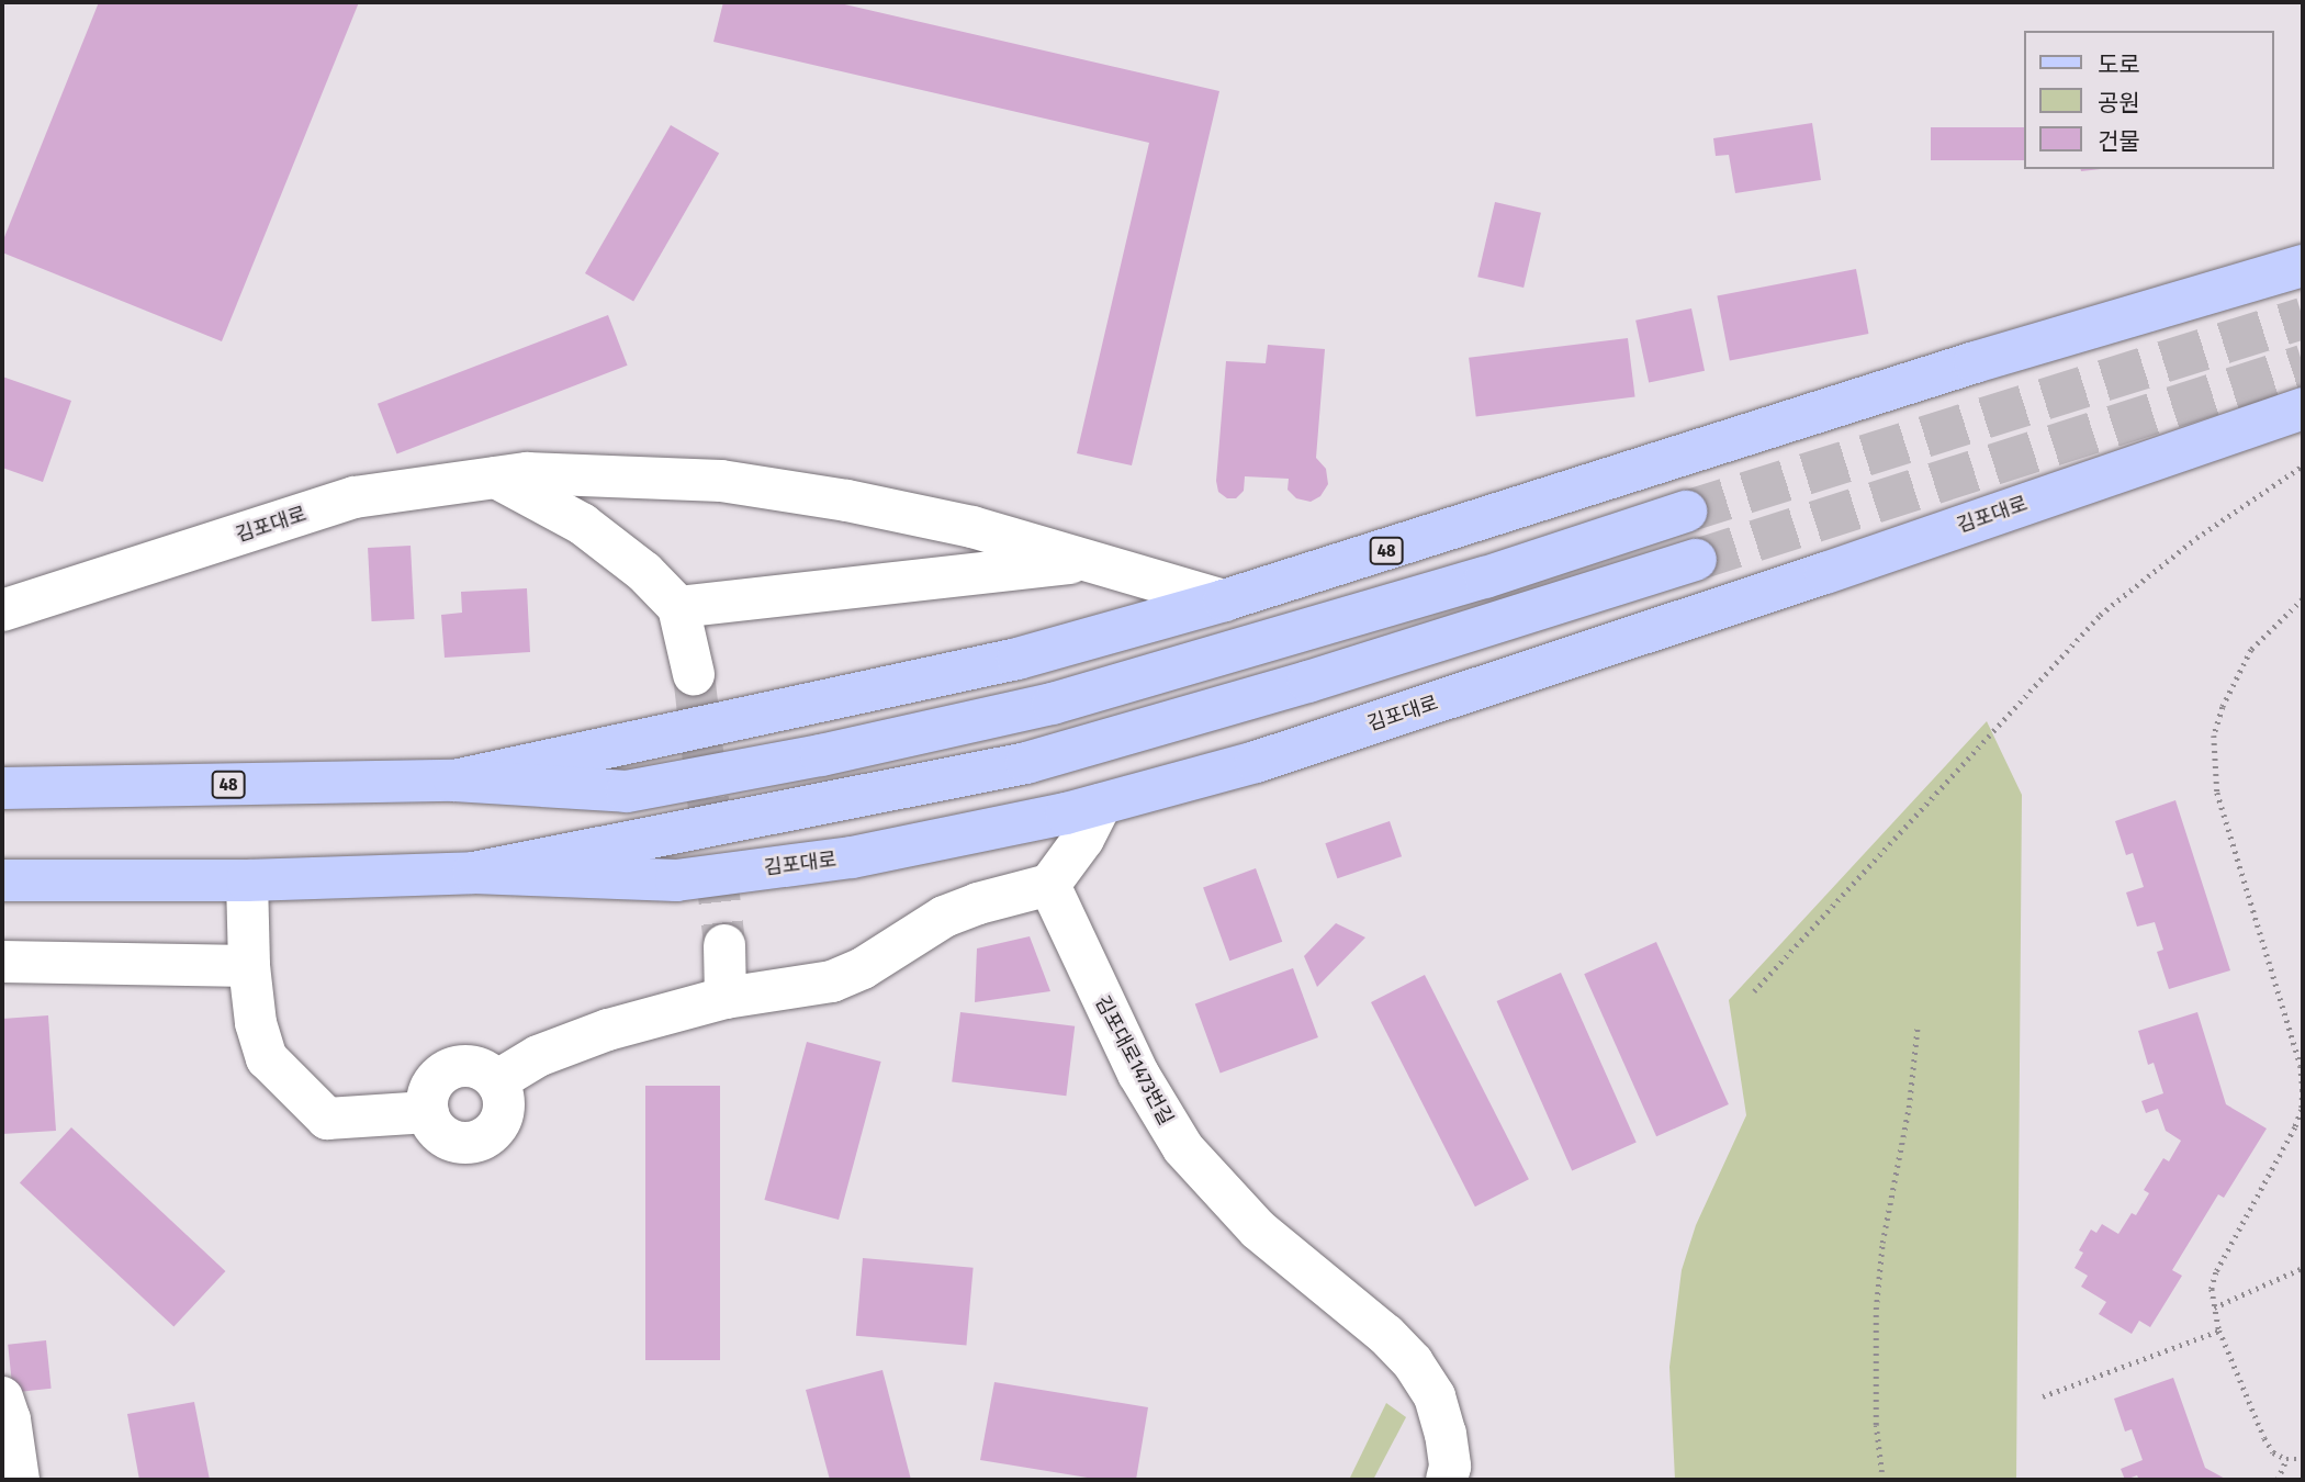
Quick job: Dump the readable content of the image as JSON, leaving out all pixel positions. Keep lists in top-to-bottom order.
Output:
{
  "streets": {
    "main road": ["김포대로", "48"],
    "lane": ["김포대로1473번길"]
  },
  "crossings": [
    ["김포대로", "48"]
  ],
  "legend": ["도로", "공원", "건물"]
}
